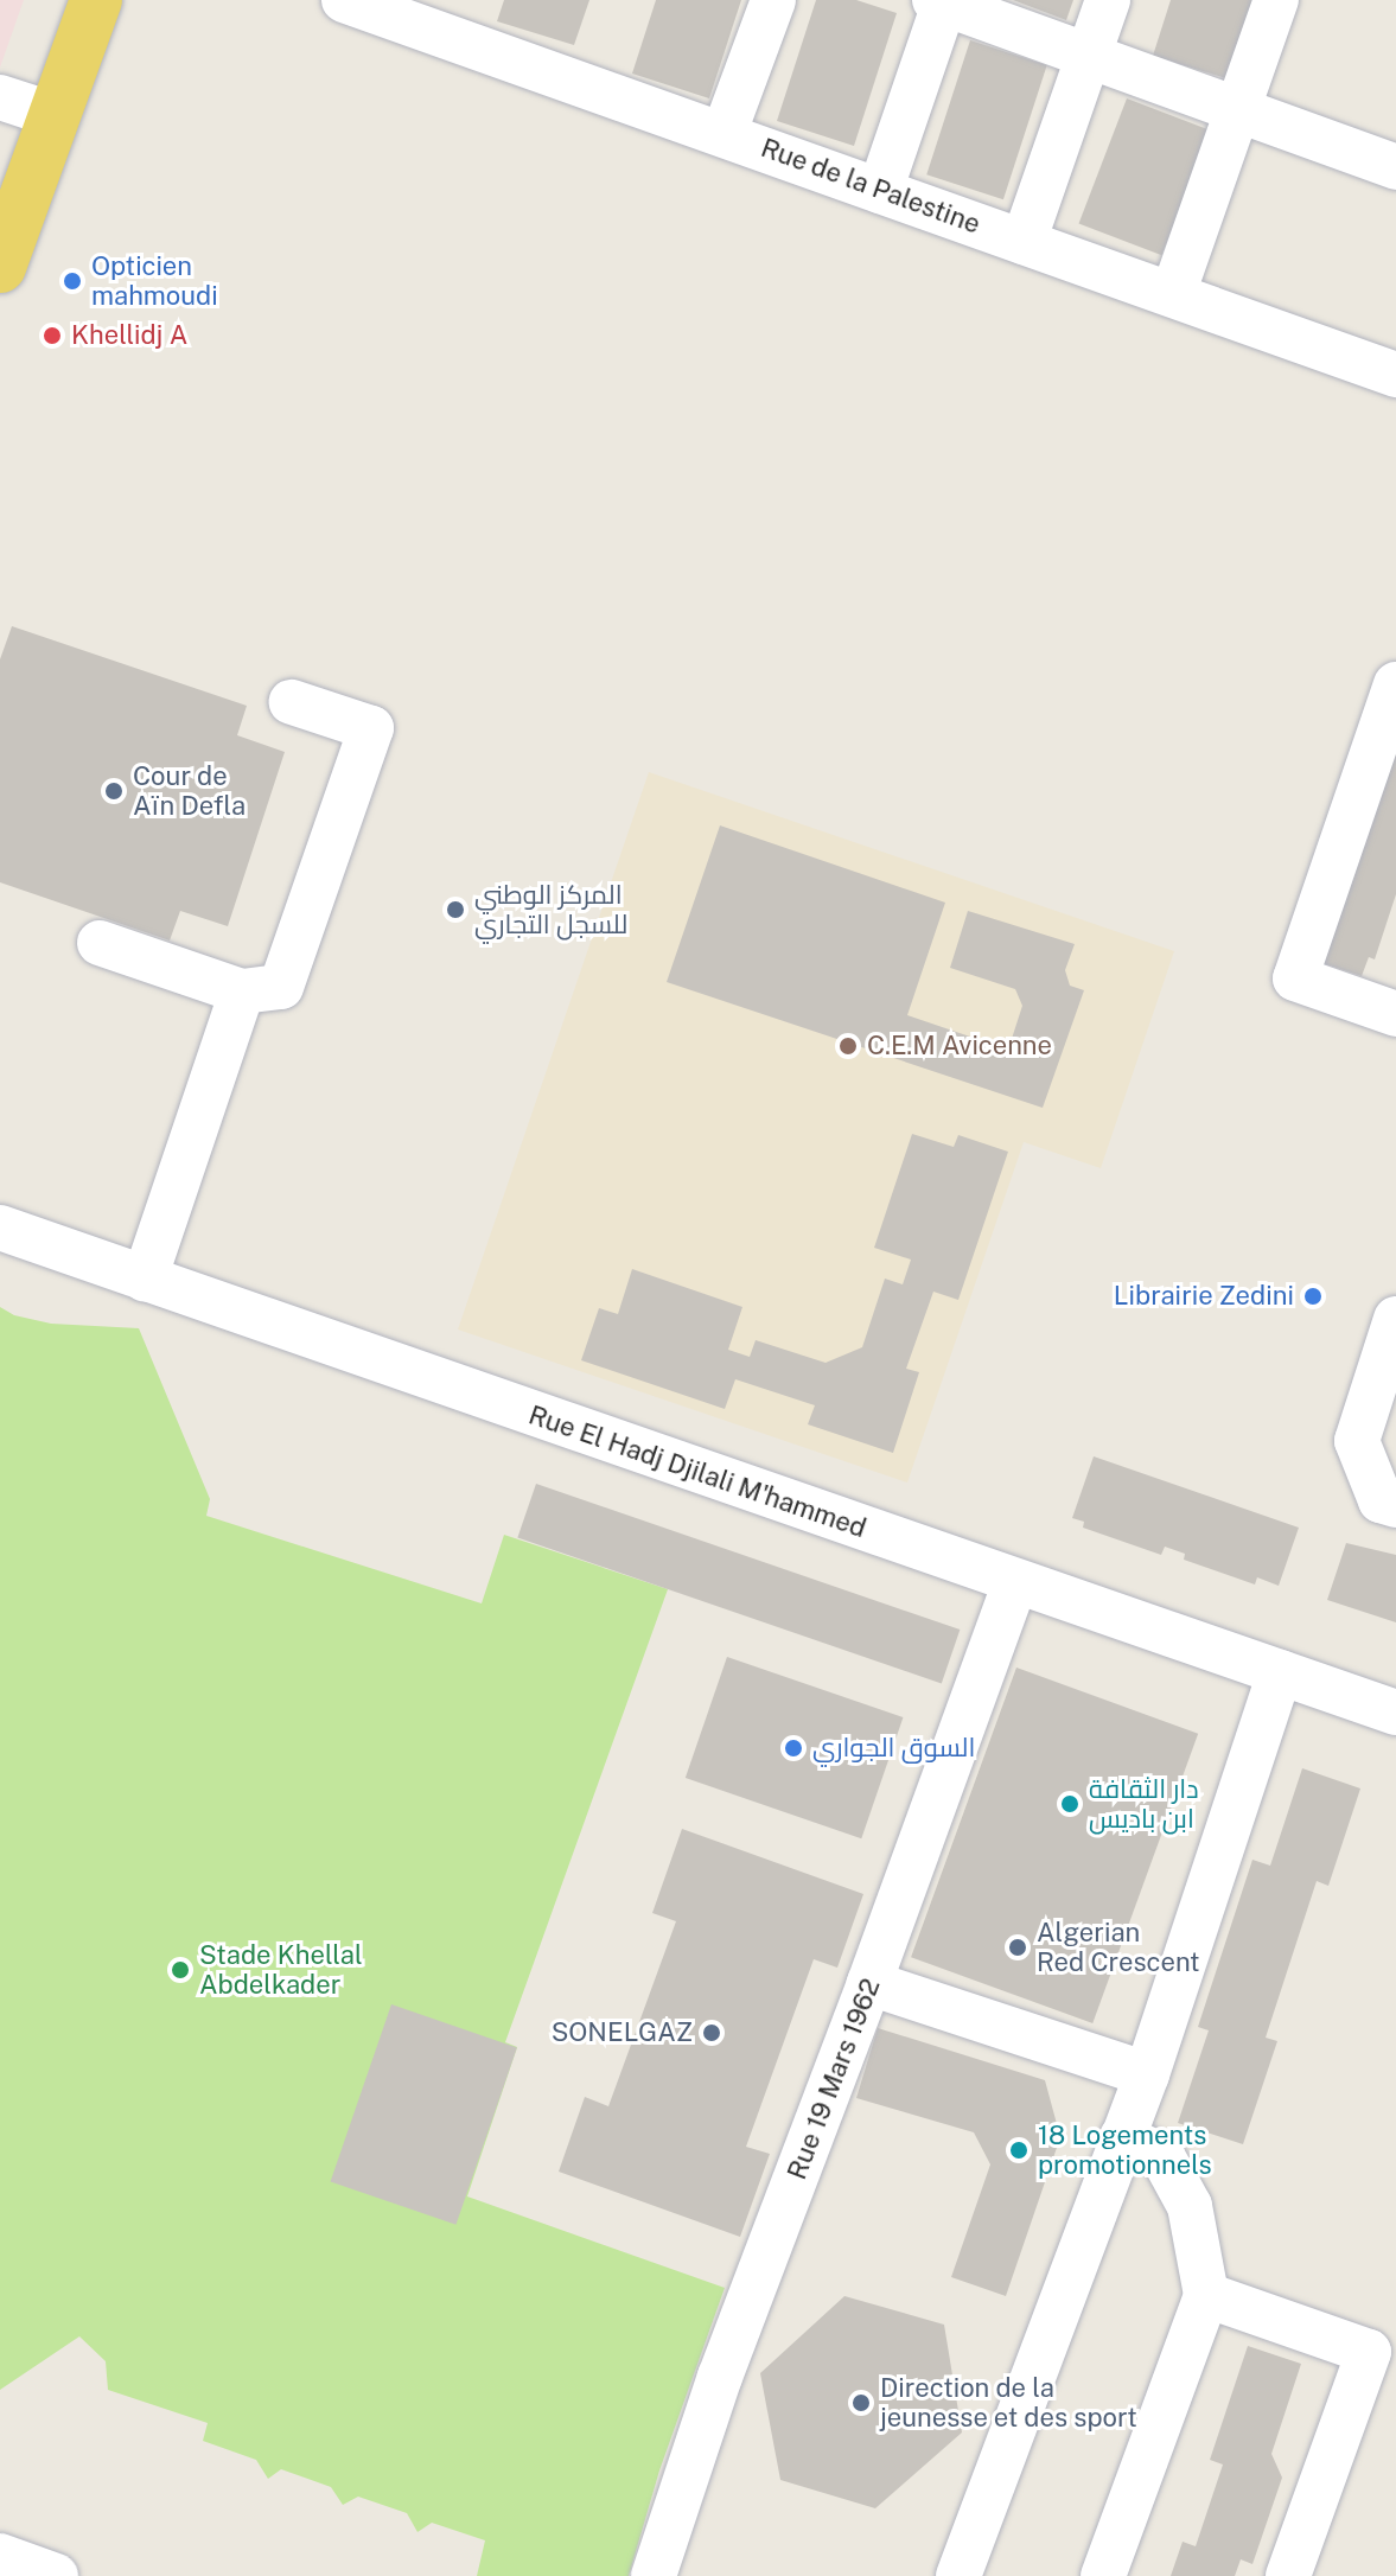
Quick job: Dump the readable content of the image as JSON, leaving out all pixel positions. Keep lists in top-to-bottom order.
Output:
{
  "streets": {
    "street": ["Rue de la Palestine", "Rue El Hadj Djilali M'hammed", "Rue 19 Mars 1962"]
  },
  "crossings": [
    ["Rue El Hadj Djilali M'hammed", "Rue 19 Mars 1962"]
  ],
  "places": [
    "Opticien mahmoudi",
    "Khellidj A",
    "Cour de Aïn Defla",
    "المركز الوطني للسجل التجاري",
    "C.E.M Avicenne",
    "Librairie Zedini",
    "السوق الجواري",
    "دار الثقافة ابن باديس",
    "Algerian Red Crescent",
    "Stade Khellal Abdelkader",
    "SONELGAZ",
    "18 Logements promotionnels",
    "Direction de la jeunesse et des sport"
  ]
}
